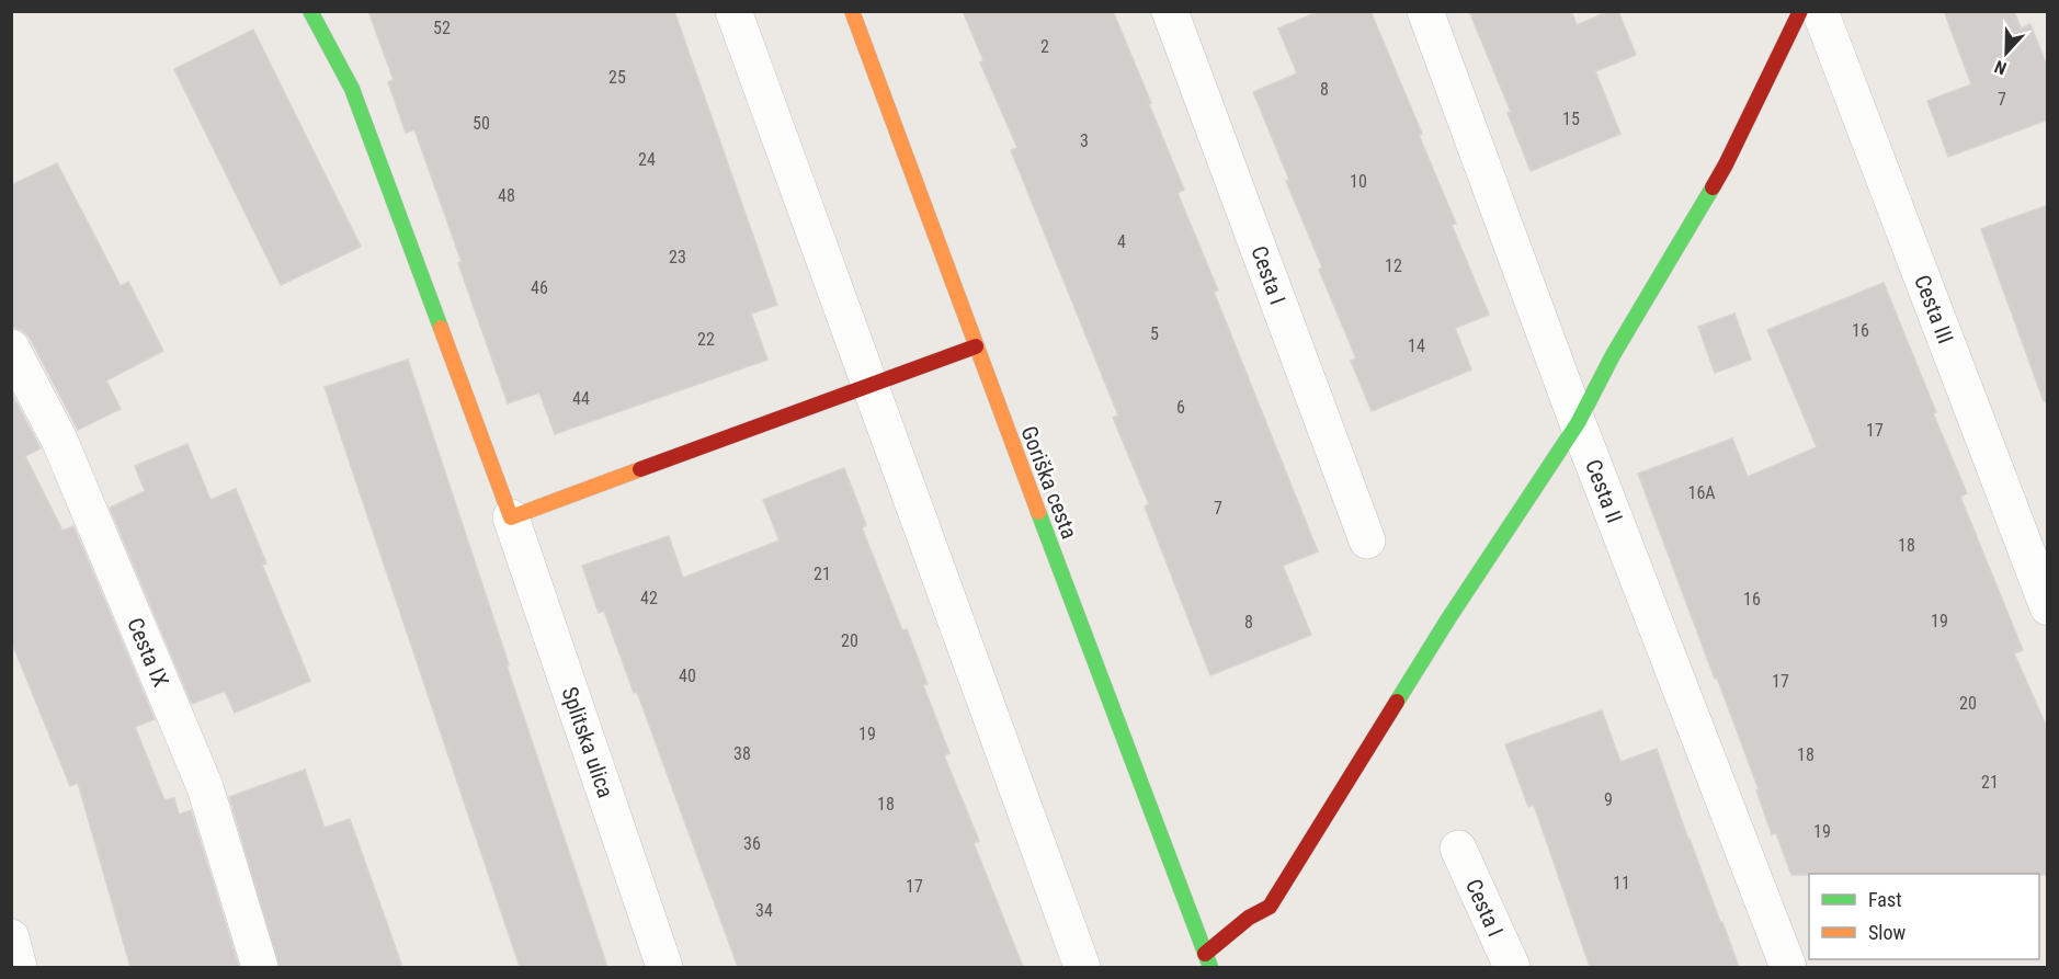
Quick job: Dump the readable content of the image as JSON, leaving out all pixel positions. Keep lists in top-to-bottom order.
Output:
{
  "streets": {
    "street": [
      "Cesta I",
      "Cesta III",
      "Goriška cesta",
      "Cesta II",
      "Cesta IX",
      "Splitska ulica"
    ]
  },
  "house_numbers": [
    "52",
    "2",
    "25",
    "8",
    "7",
    "15",
    "50",
    "3",
    "24",
    "10",
    "48",
    "4",
    "23",
    "12",
    "46",
    "16",
    "5",
    "22",
    "14",
    "44",
    "6",
    "17",
    "16A",
    "7",
    "18",
    "21",
    "42",
    "16",
    "19",
    "8",
    "20",
    "40",
    "17",
    "20",
    "19",
    "38",
    "18",
    "21",
    "9",
    "18",
    "19",
    "36",
    "11",
    "17",
    "34"
  ],
  "legend": ["Fast", "Slow"],
  "north": "bottom"
}
